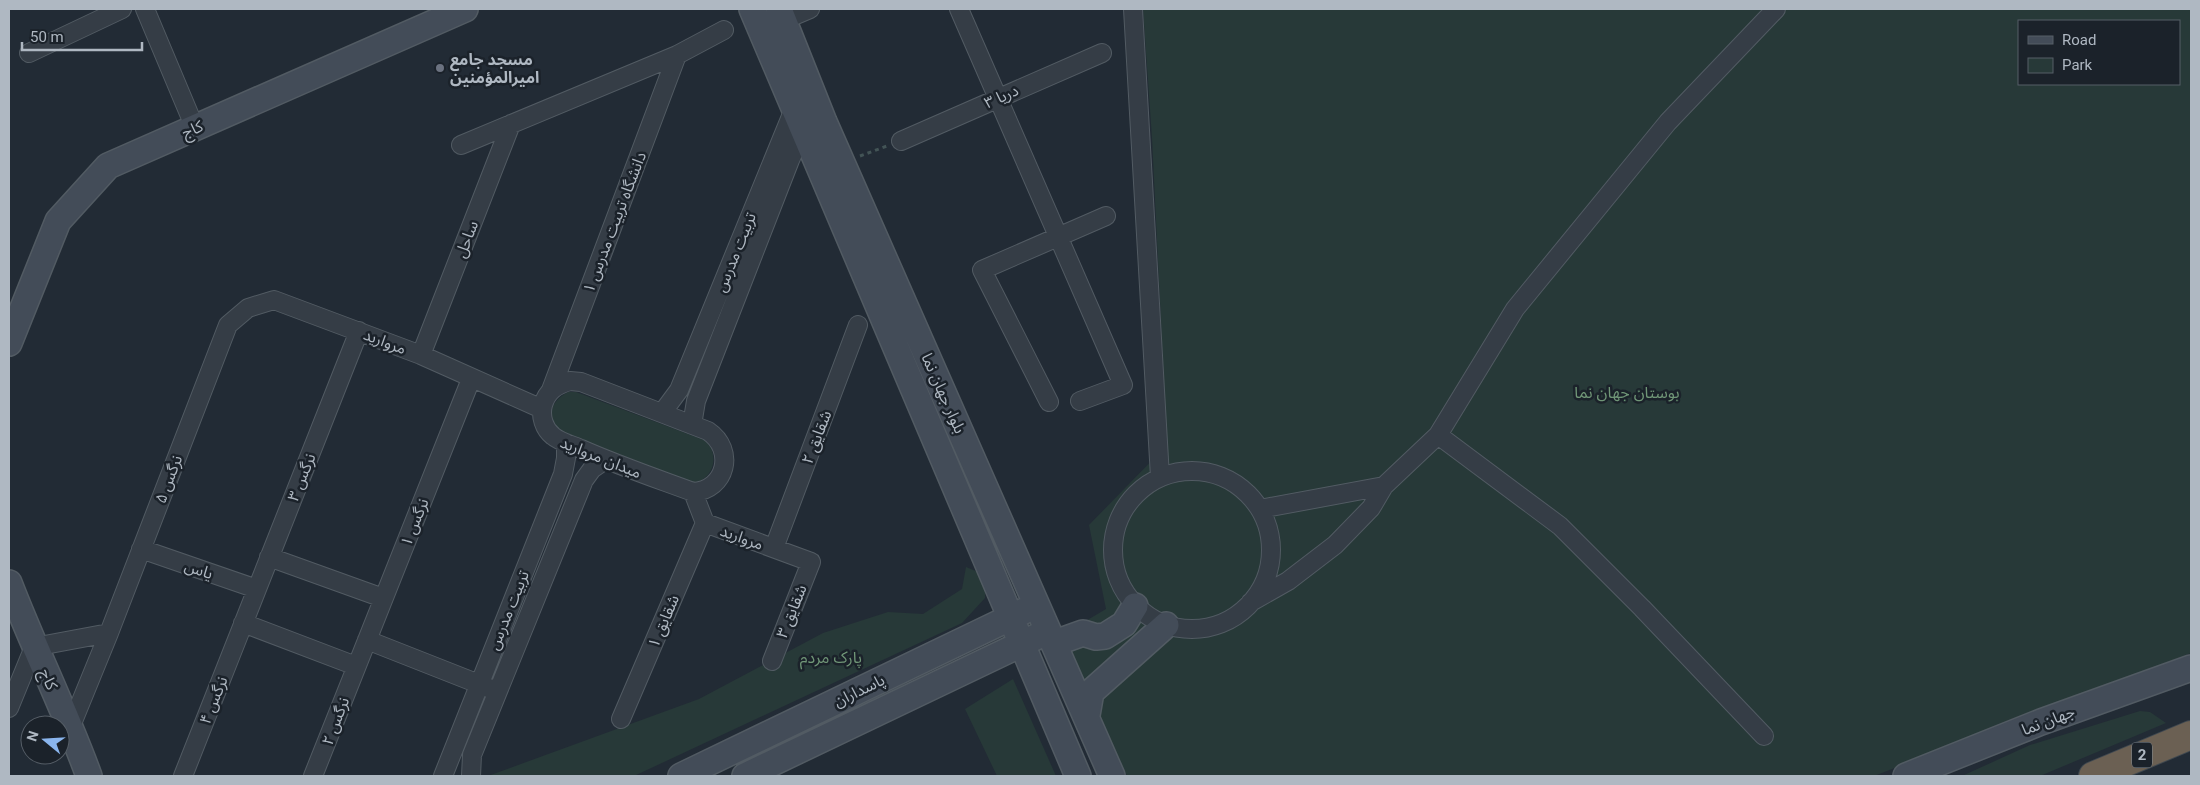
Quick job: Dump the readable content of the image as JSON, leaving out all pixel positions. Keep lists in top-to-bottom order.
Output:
{
  "streets": {
    "highway": ["2"],
    "street": [
      "دریا ۳",
      "کاج",
      "۱ دانشگاه تربیت مدرس",
      "ساحل",
      "تربیت مدرس",
      "مروارید",
      "بلوار جهان نما",
      "شقایق ۲",
      "میدان مروارید",
      "نرگس ۳",
      "۵ نرگس",
      "نرگس ۱",
      "یاس",
      "شقایق ۳",
      "شقایق ۱",
      "پاسداران",
      "نرگس ۴",
      "جهان نما",
      "نرگس ۲"
    ]
  },
  "crossings": [
    ["کاج", "۵ نرگس"],
    ["ساحل", "مروارید"],
    ["تربیت مدرس", "بلوار جهان نما"],
    ["تربیت مدرس", "میدان مروارید"],
    ["مروارید", "شقایق ۲"],
    ["مروارید", "میدان مروارید"],
    ["مروارید", "نرگس ۳"],
    ["مروارید", "۵ نرگس"],
    ["مروارید", "نرگس ۱"],
    ["مروارید", "شقایق ۳"],
    ["مروارید", "شقایق ۱"],
    ["بلوار جهان نما", "پاسداران"],
    ["نرگس ۳", "یاس"],
    ["نرگس ۳", "نرگس ۴"],
    ["۵ نرگس", "یاس"],
    ["نرگس ۱", "نرگس ۲"]
  ],
  "parks": ["بوستان جهان نما", "پارک مردم"],
  "places": ["مسجد جامع امیرالمؤمنین"],
  "legend": ["Road", "Park"],
  "scale_bar": "50 m",
  "north": "left"
}
